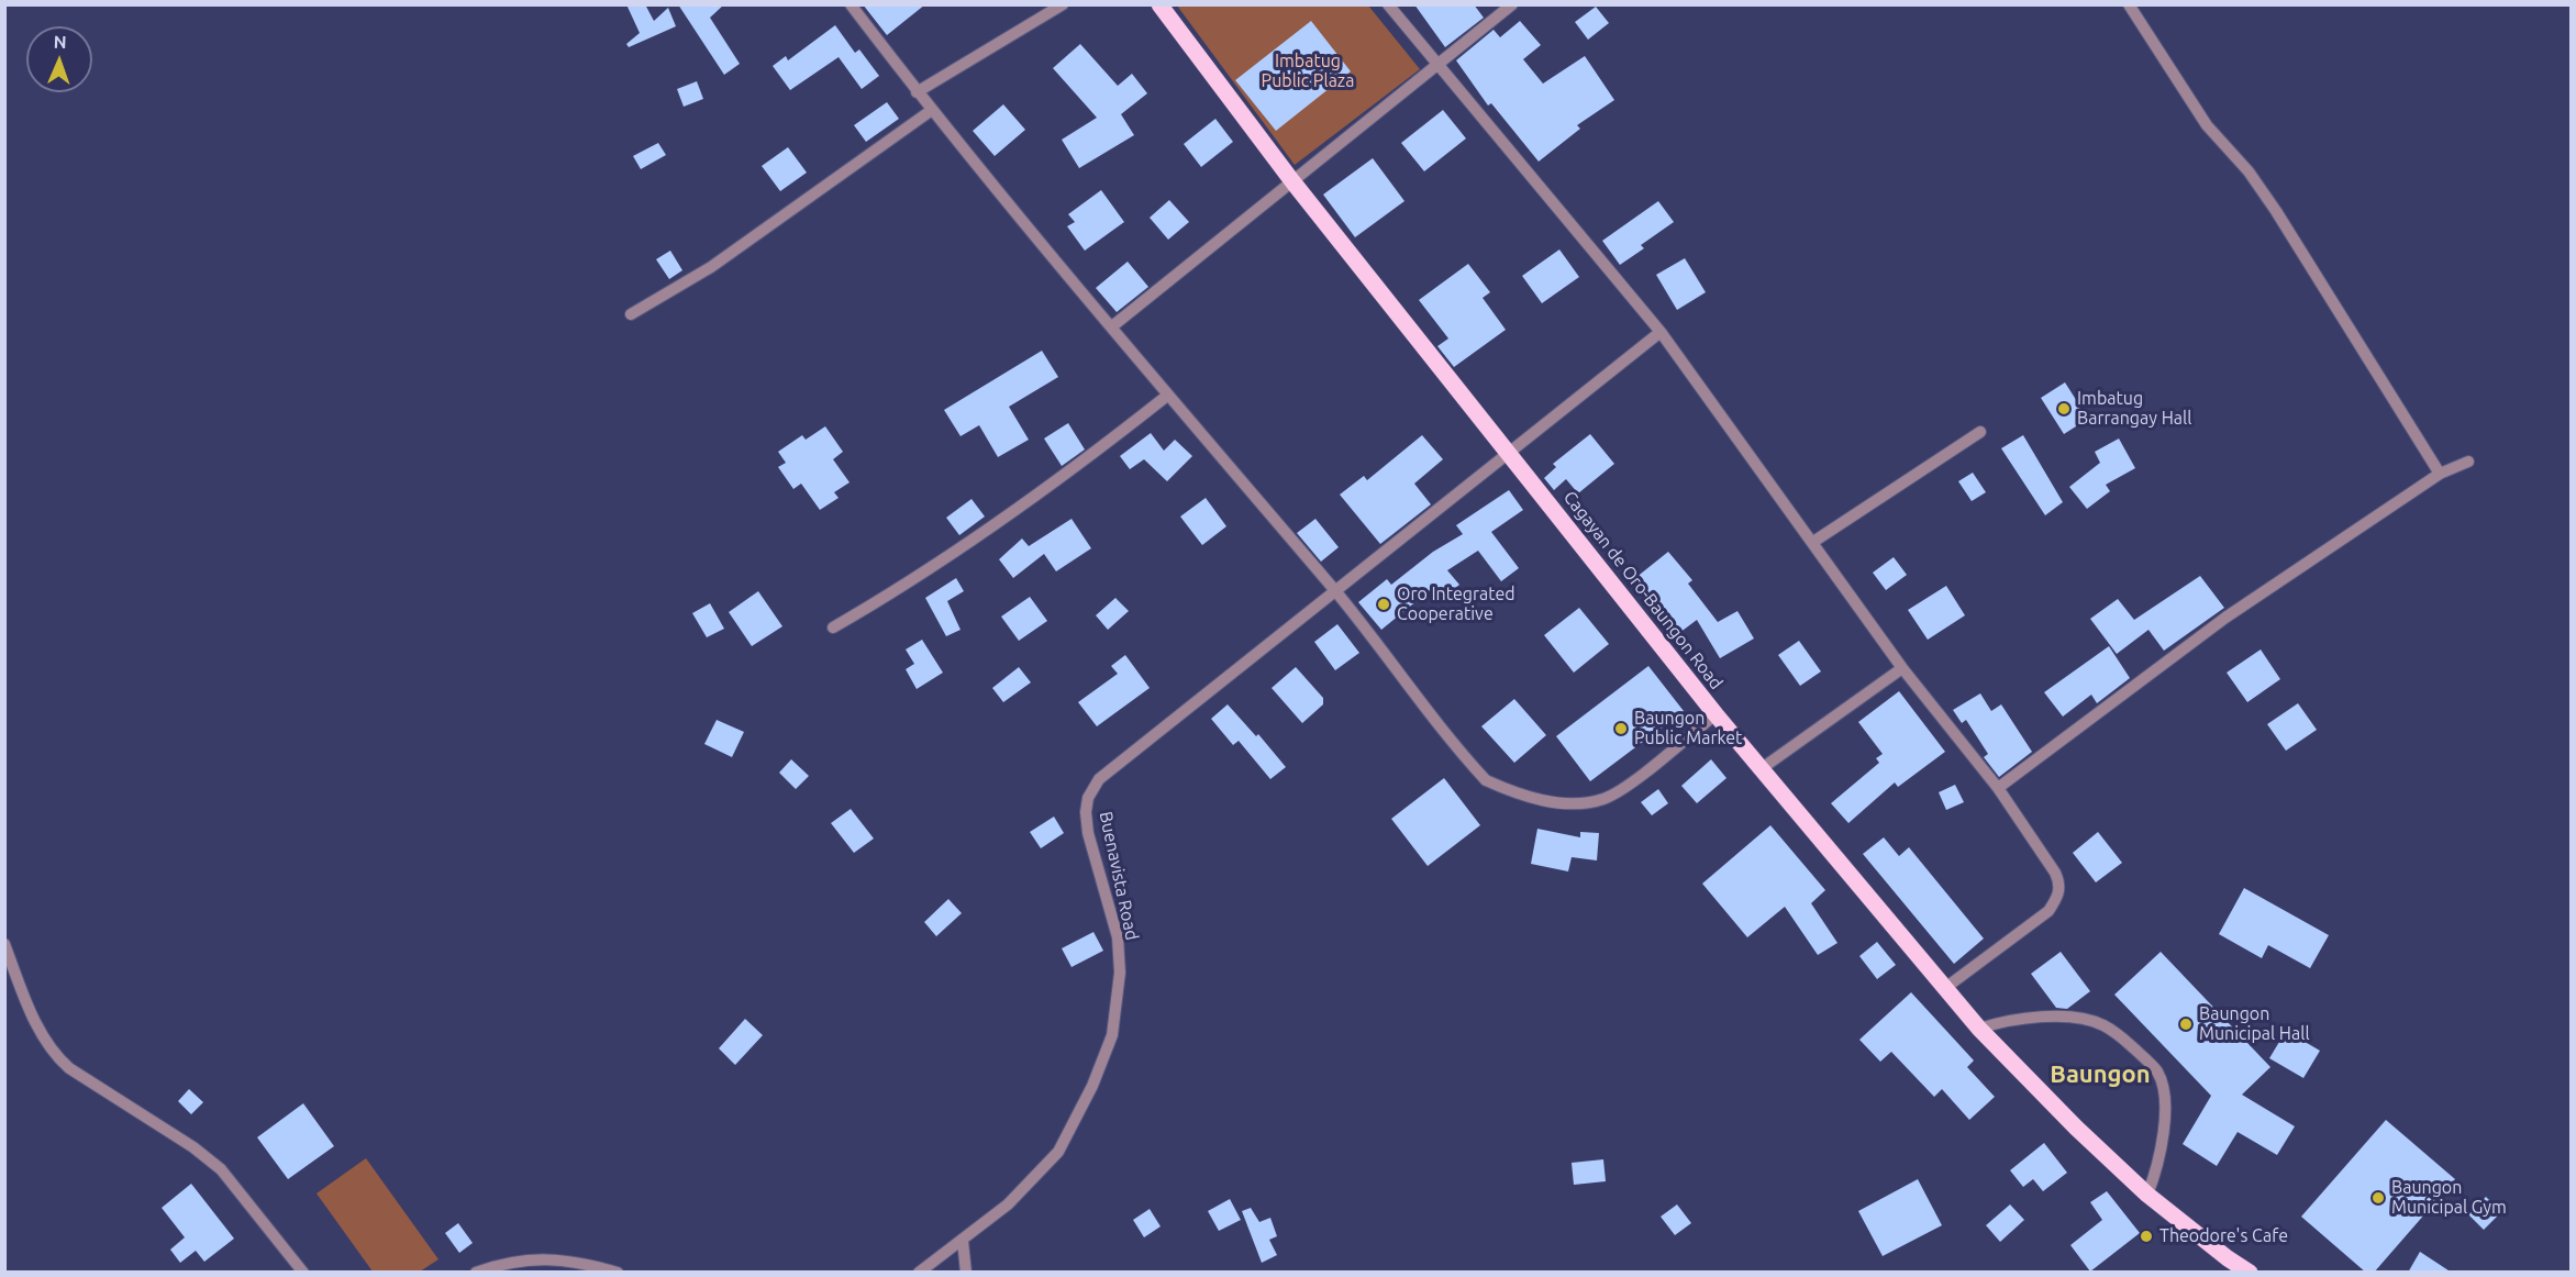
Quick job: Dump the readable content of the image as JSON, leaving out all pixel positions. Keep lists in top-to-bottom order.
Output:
{
  "streets": {
    "main road": ["Cagayan de Oro-Baungon Road"],
    "street": ["Buenavista Road"]
  },
  "crossings": [
    ["Cagayan de Oro-Baungon Road", "Buenavista Road"]
  ],
  "districts": ["Baungon"],
  "parks": ["Imbatug Public Plaza"],
  "places": [
    "Imbatug Barrangay Hall",
    "Oro Integrated Cooperative",
    "Baungon Public Market",
    "Baungon Municipal Hall",
    "Baungon Municipal Gym",
    "Theodore's Cafe"
  ],
  "north": "top"
}
